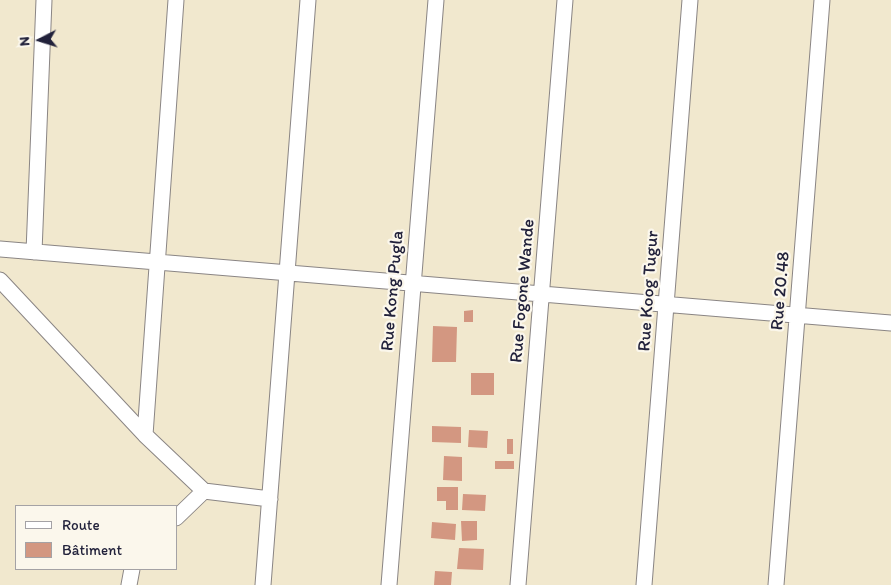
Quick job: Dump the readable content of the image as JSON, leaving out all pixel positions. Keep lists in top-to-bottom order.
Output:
{
  "streets": {
    "street": [
      "Rue Kong Pugla",
      "Rue Fogone Wande",
      "Rue Koog Tugur",
      "Rue 20.48"
    ]
  },
  "legend": ["Route", "Bâtiment"],
  "north": "left"
}
